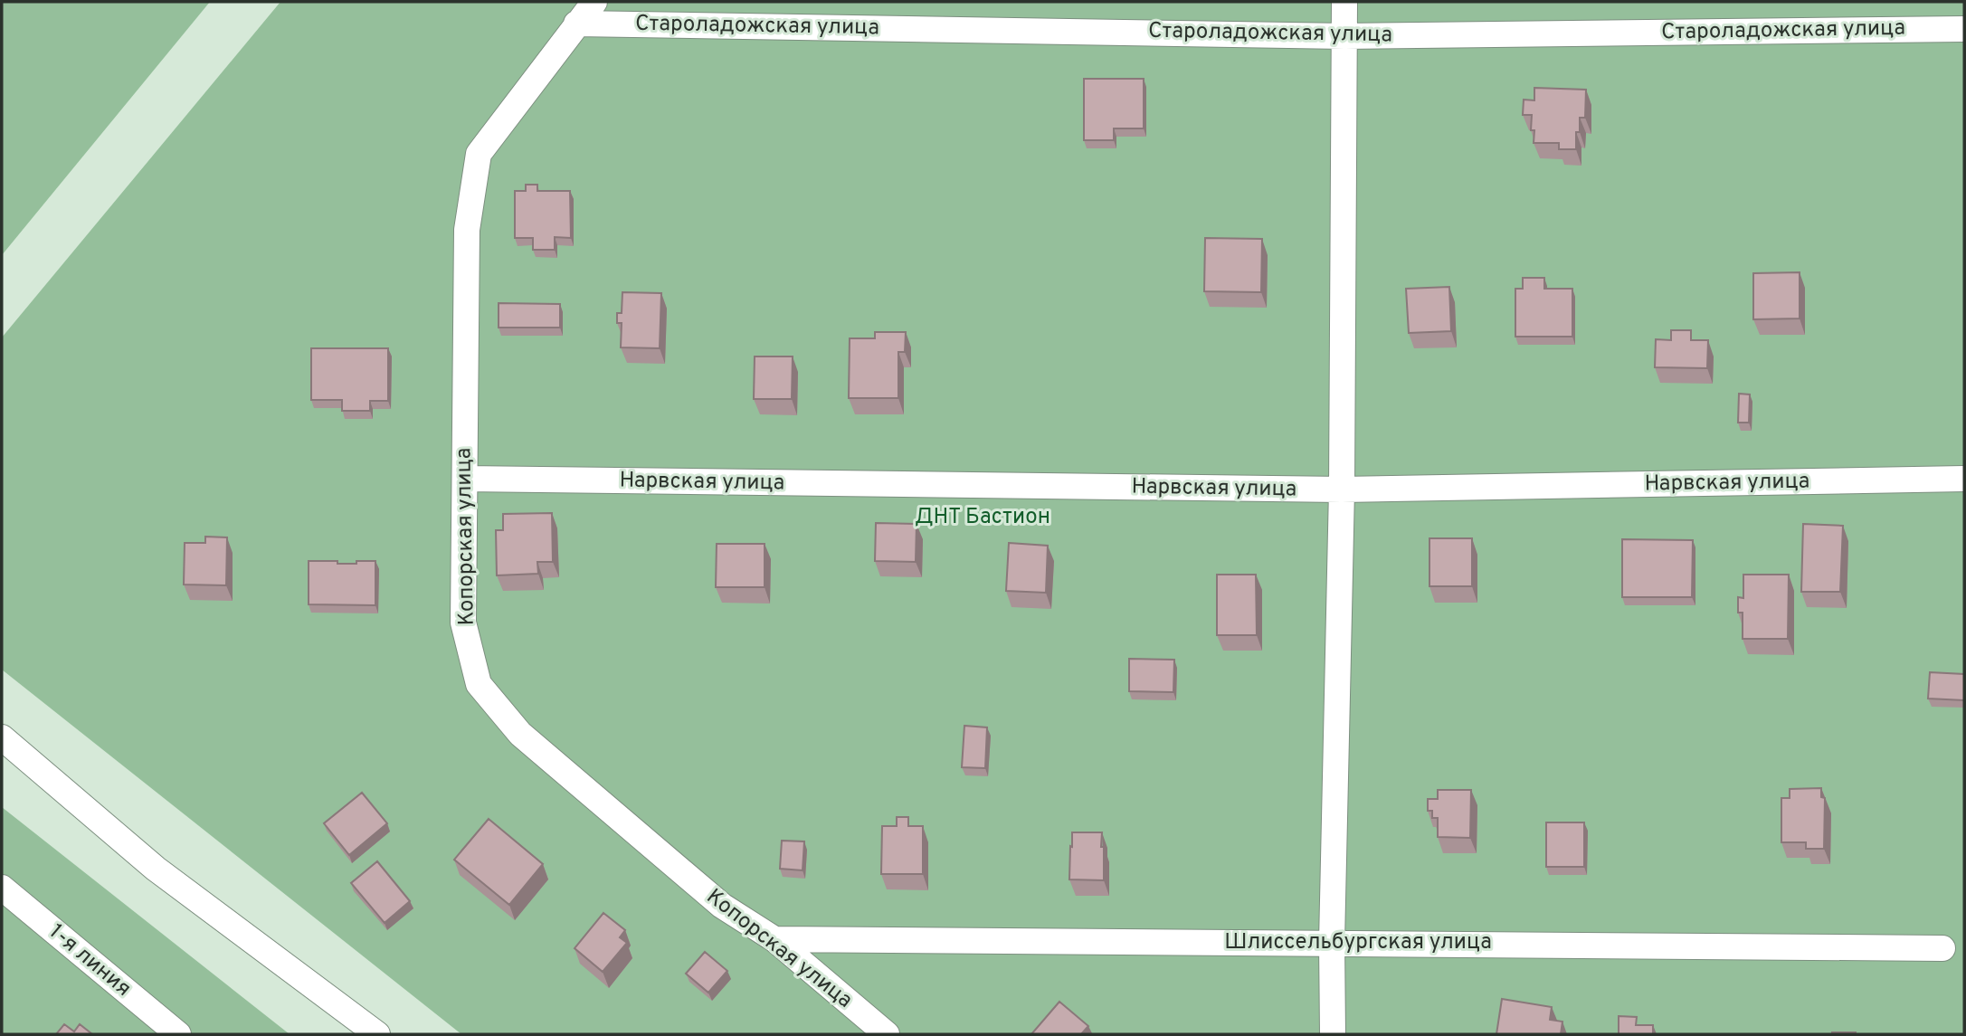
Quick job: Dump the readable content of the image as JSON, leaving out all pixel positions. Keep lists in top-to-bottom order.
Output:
{
  "streets": {
    "street": [
      "Староладожская улица",
      "Нарвская улица",
      "Копорская улица",
      "Шлиссельбургская улица",
      "1-я линия"
    ]
  },
  "crossings": [
    ["Староладожская улица", "Копорская улица"],
    ["Нарвская улица", "Копорская улица"],
    ["Копорская улица", "Шлиссельбургская улица"]
  ],
  "parks": ["ДНТ Бастион"]
}
